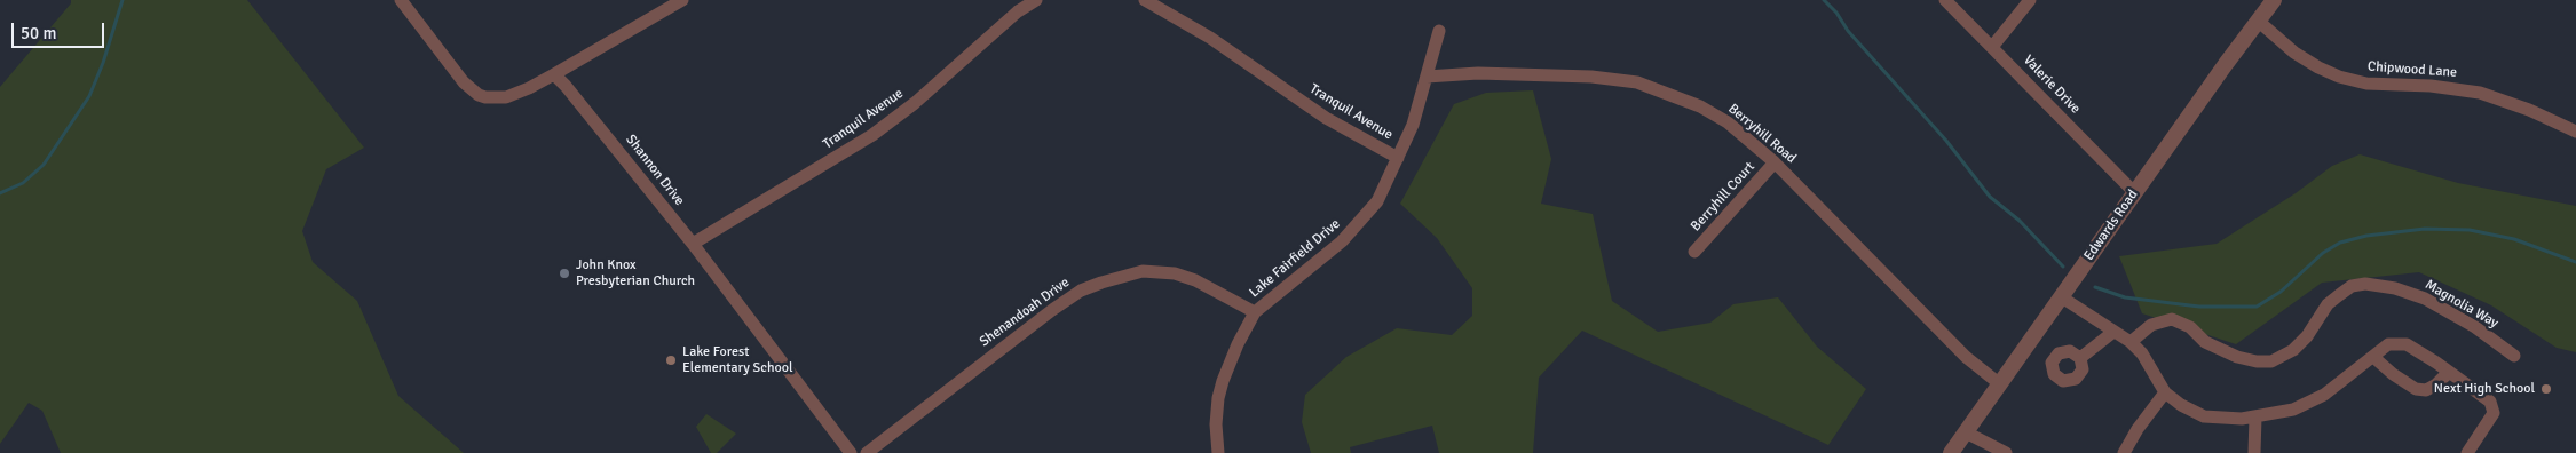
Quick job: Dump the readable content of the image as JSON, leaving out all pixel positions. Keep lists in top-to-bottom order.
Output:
{
  "streets": {
    "street": [
      "Chipwood Lane",
      "Valerie Drive",
      "Tranquil Avenue",
      "Berryhill Road",
      "Shannon Drive",
      "Berryhill Court",
      "Edwards Road",
      "Lake Fairfield Drive",
      "Magnolia Way",
      "Shenandoah Drive"
    ]
  },
  "crossings": [
    ["Chipwood Lane", "Edwards Road"],
    ["Valerie Drive", "Edwards Road"],
    ["Tranquil Avenue", "Shannon Drive"],
    ["Tranquil Avenue", "Lake Fairfield Drive"],
    ["Berryhill Road", "Berryhill Court"],
    ["Berryhill Road", "Edwards Road"],
    ["Berryhill Road", "Lake Fairfield Drive"],
    ["Lake Fairfield Drive", "Shenandoah Drive"]
  ],
  "places": ["John Knox Presbyterian Church", "Lake Forest Elementary School", "Next High School"],
  "scale_bar": "50 m"
}
